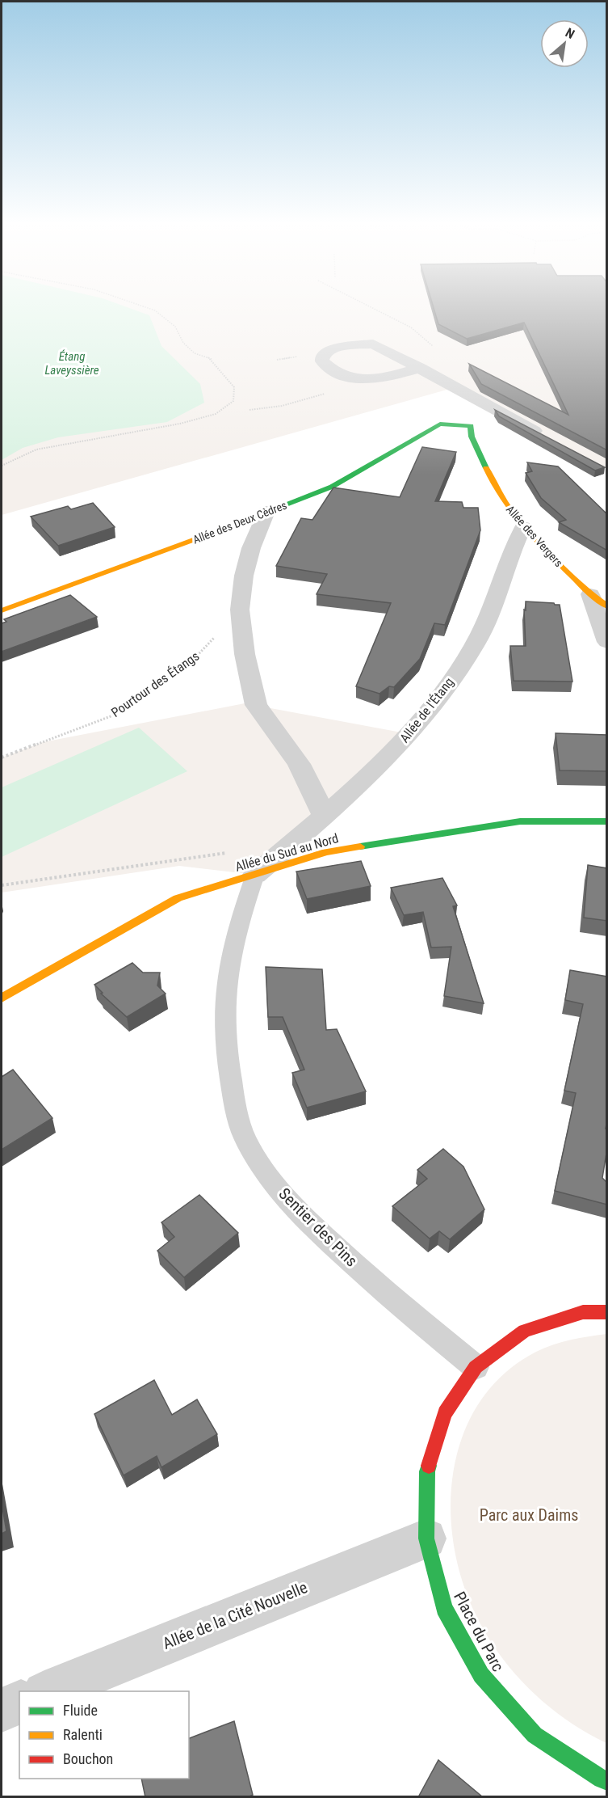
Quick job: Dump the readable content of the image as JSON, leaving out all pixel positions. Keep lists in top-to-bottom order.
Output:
{
  "streets": {
    "street": [
      "Allée des Deux Cèdres",
      "Allée des Vergers",
      "Allée de l'Étang",
      "Allée du Sud au Nord",
      "Allée de la Cité Nouvelle",
      "Place du Parc"
    ],
    "lane": ["Sentier des Pins"],
    "path": ["Pourtour des Étangs"]
  },
  "crossings": [
    ["Allée des Deux Cèdres", "Allée des Vergers"],
    ["Allée des Vergers", "Allée de l'Étang"],
    ["Allée de l'Étang", "Allée du Sud au Nord"],
    ["Allée de l'Étang", "Sentier des Pins"],
    ["Allée du Sud au Nord", "Sentier des Pins"],
    ["Sentier des Pins", "Place du Parc"],
    ["Allée de la Cité Nouvelle", "Place du Parc"]
  ],
  "water": ["Étang Laveyssière"],
  "parks": ["Parc aux Daims"],
  "legend": ["Fluide", "Ralenti", "Bouchon"],
  "north": "top right"
}
